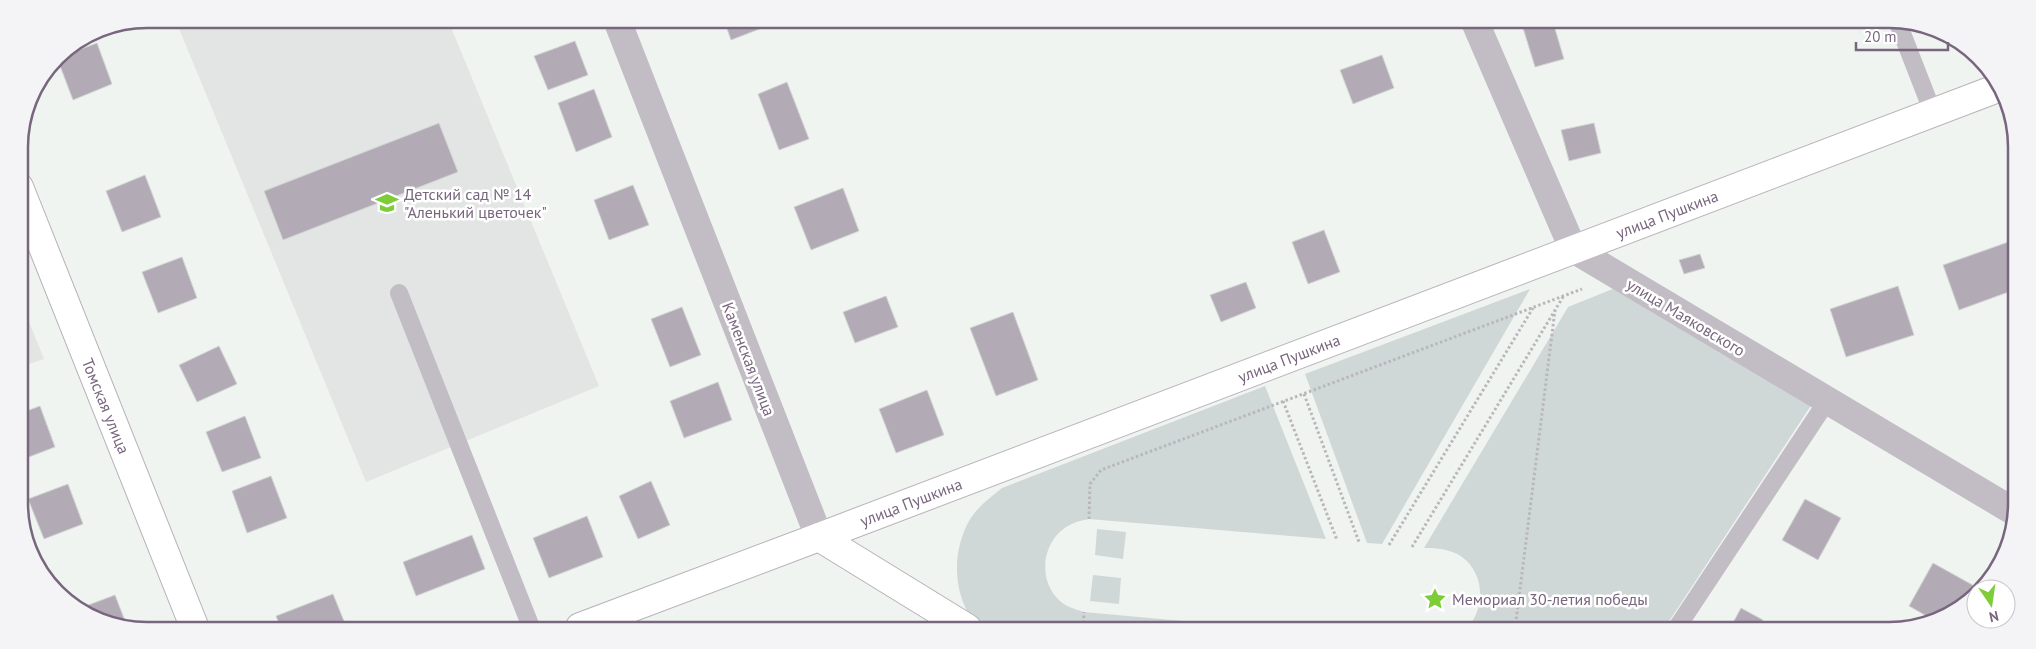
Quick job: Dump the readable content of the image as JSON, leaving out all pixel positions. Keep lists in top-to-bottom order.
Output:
{
  "streets": {
    "street": [
      "улица Пушкина",
      "улица Маяковского",
      "Каменская улица",
      "Томская улица"
    ]
  },
  "crossings": [
    ["улица Пушкина", "улица Маяковского"],
    ["улица Пушкина", "Каменская улица"]
  ],
  "places": {
    "school or university": ["Детский сад № 14 \"Аленький цветочек\""],
    "place": ["Мемориал 30-летия победы"]
  },
  "scale_bar": "20 m",
  "north": "bottom"
}
